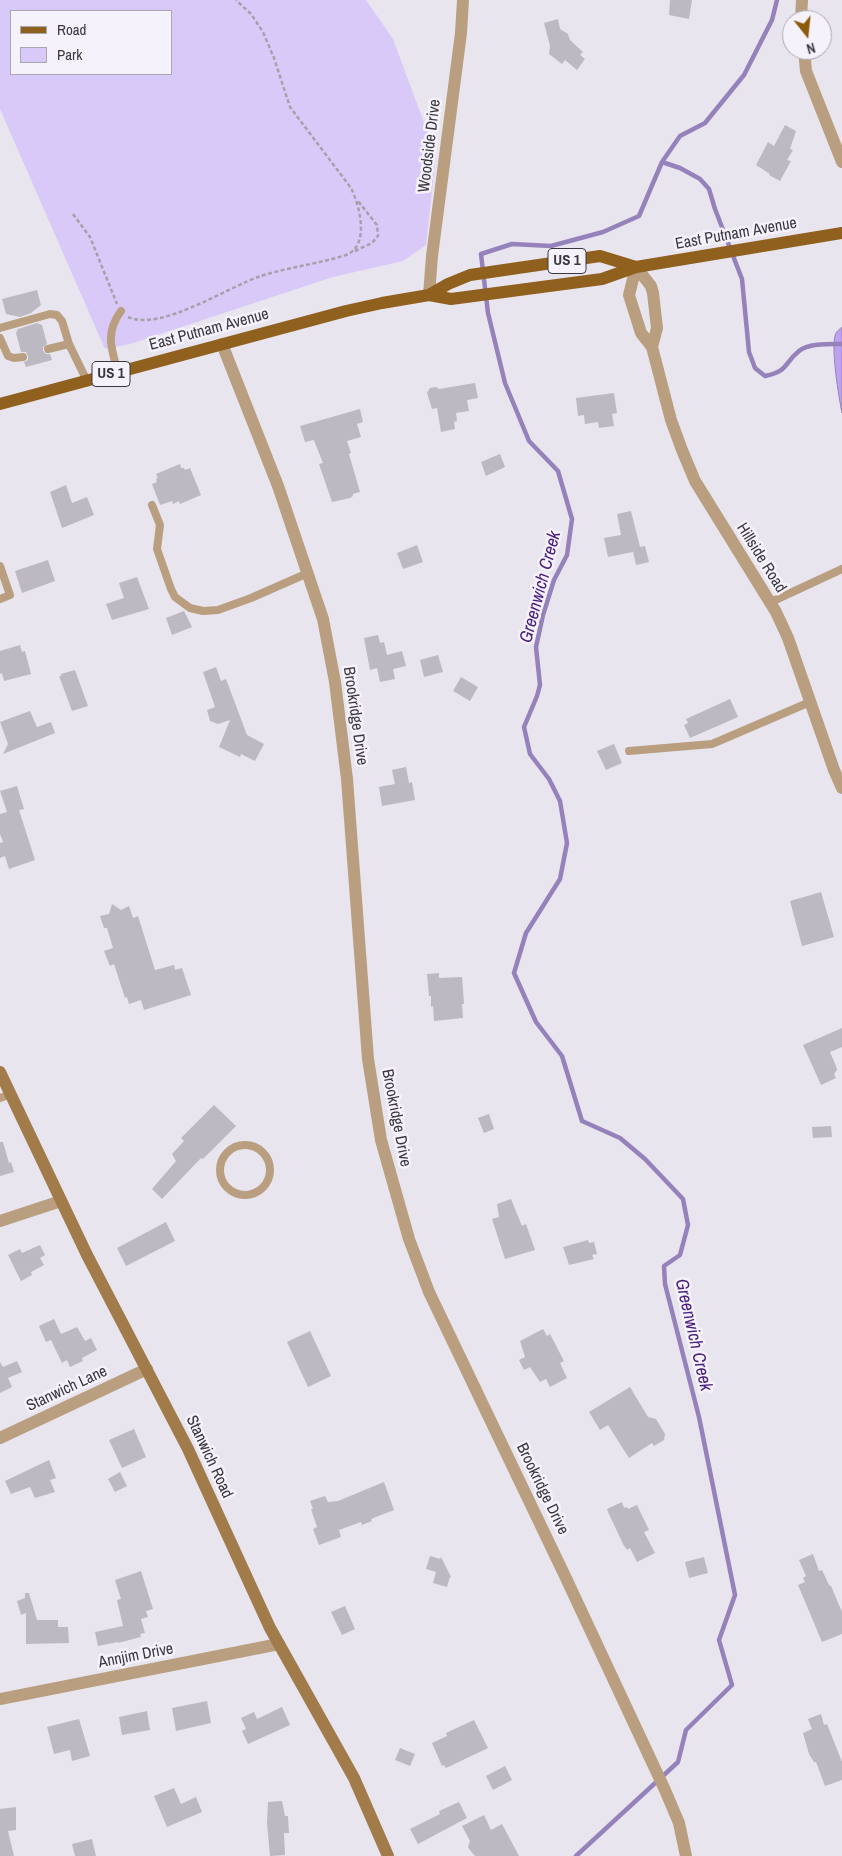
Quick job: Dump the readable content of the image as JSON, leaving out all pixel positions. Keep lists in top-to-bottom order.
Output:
{
  "streets": {
    "main road": ["East Putnam Avenue", "US 1"],
    "street": [
      "Woodside Drive",
      "Hillside Road",
      "Brookridge Drive",
      "Stanwich Lane",
      "Stanwich Road",
      "Annjim Drive"
    ]
  },
  "crossings": [
    ["Woodside Drive", "East Putnam Avenue"],
    ["East Putnam Avenue", "Hillside Road"],
    ["East Putnam Avenue", "Brookridge Drive"],
    ["Stanwich Lane", "Stanwich Road"],
    ["Stanwich Road", "Annjim Drive"]
  ],
  "water": ["Greenwich Creek"],
  "legend": ["Road", "Park"],
  "north": "bottom"
}
